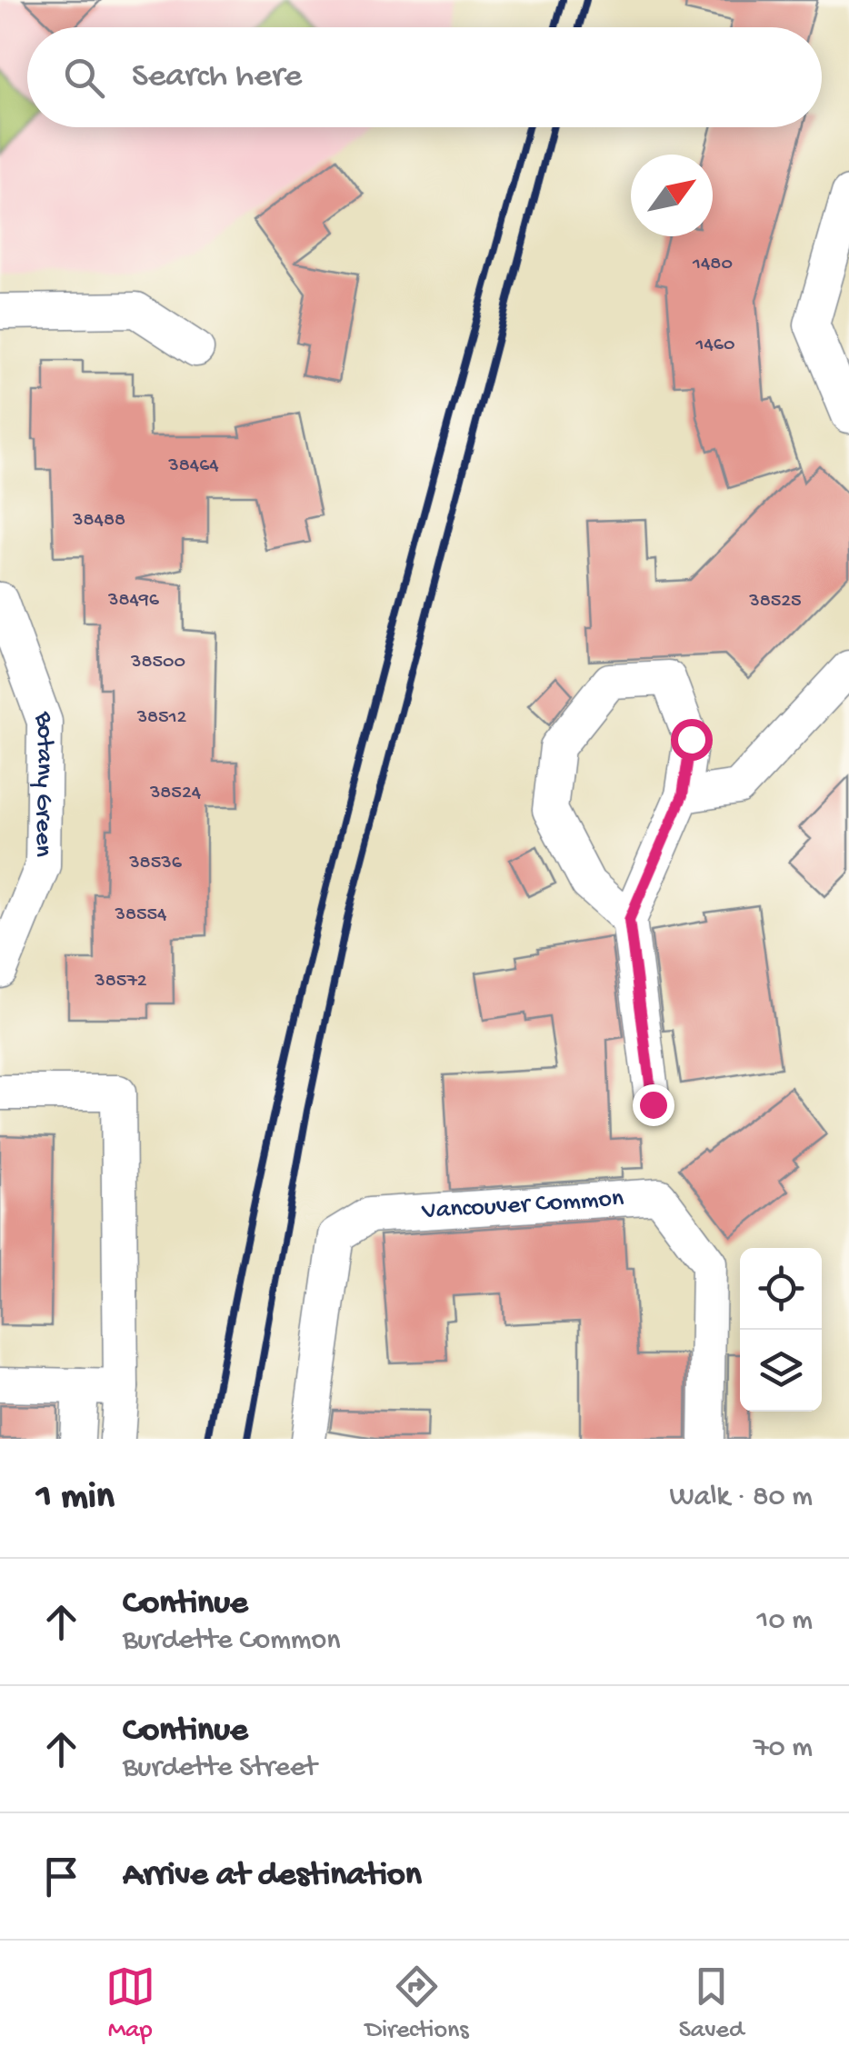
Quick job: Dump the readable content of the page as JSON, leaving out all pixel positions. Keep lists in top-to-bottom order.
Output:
{
  "streets": {
    "street": ["Botany Green", "Vancouver Common"]
  },
  "house_numbers": [
    "1480",
    "1460",
    "38464",
    "38488",
    "38496",
    "38525",
    "38500",
    "38512",
    "38524",
    "38536",
    "38554",
    "38572"
  ],
  "north": "top right",
  "page": {
    "search": "Search here",
    "heading": ["1 min", "Walk · 80 m"],
    "list": [
      ["Continue", "Burdette Common", "10 m"],
      ["Continue", "Burdette Street", "70 m"],
      "Arrive at destination"
    ],
    "nav": ["Map", "Directions", "Saved"]
  }
}
